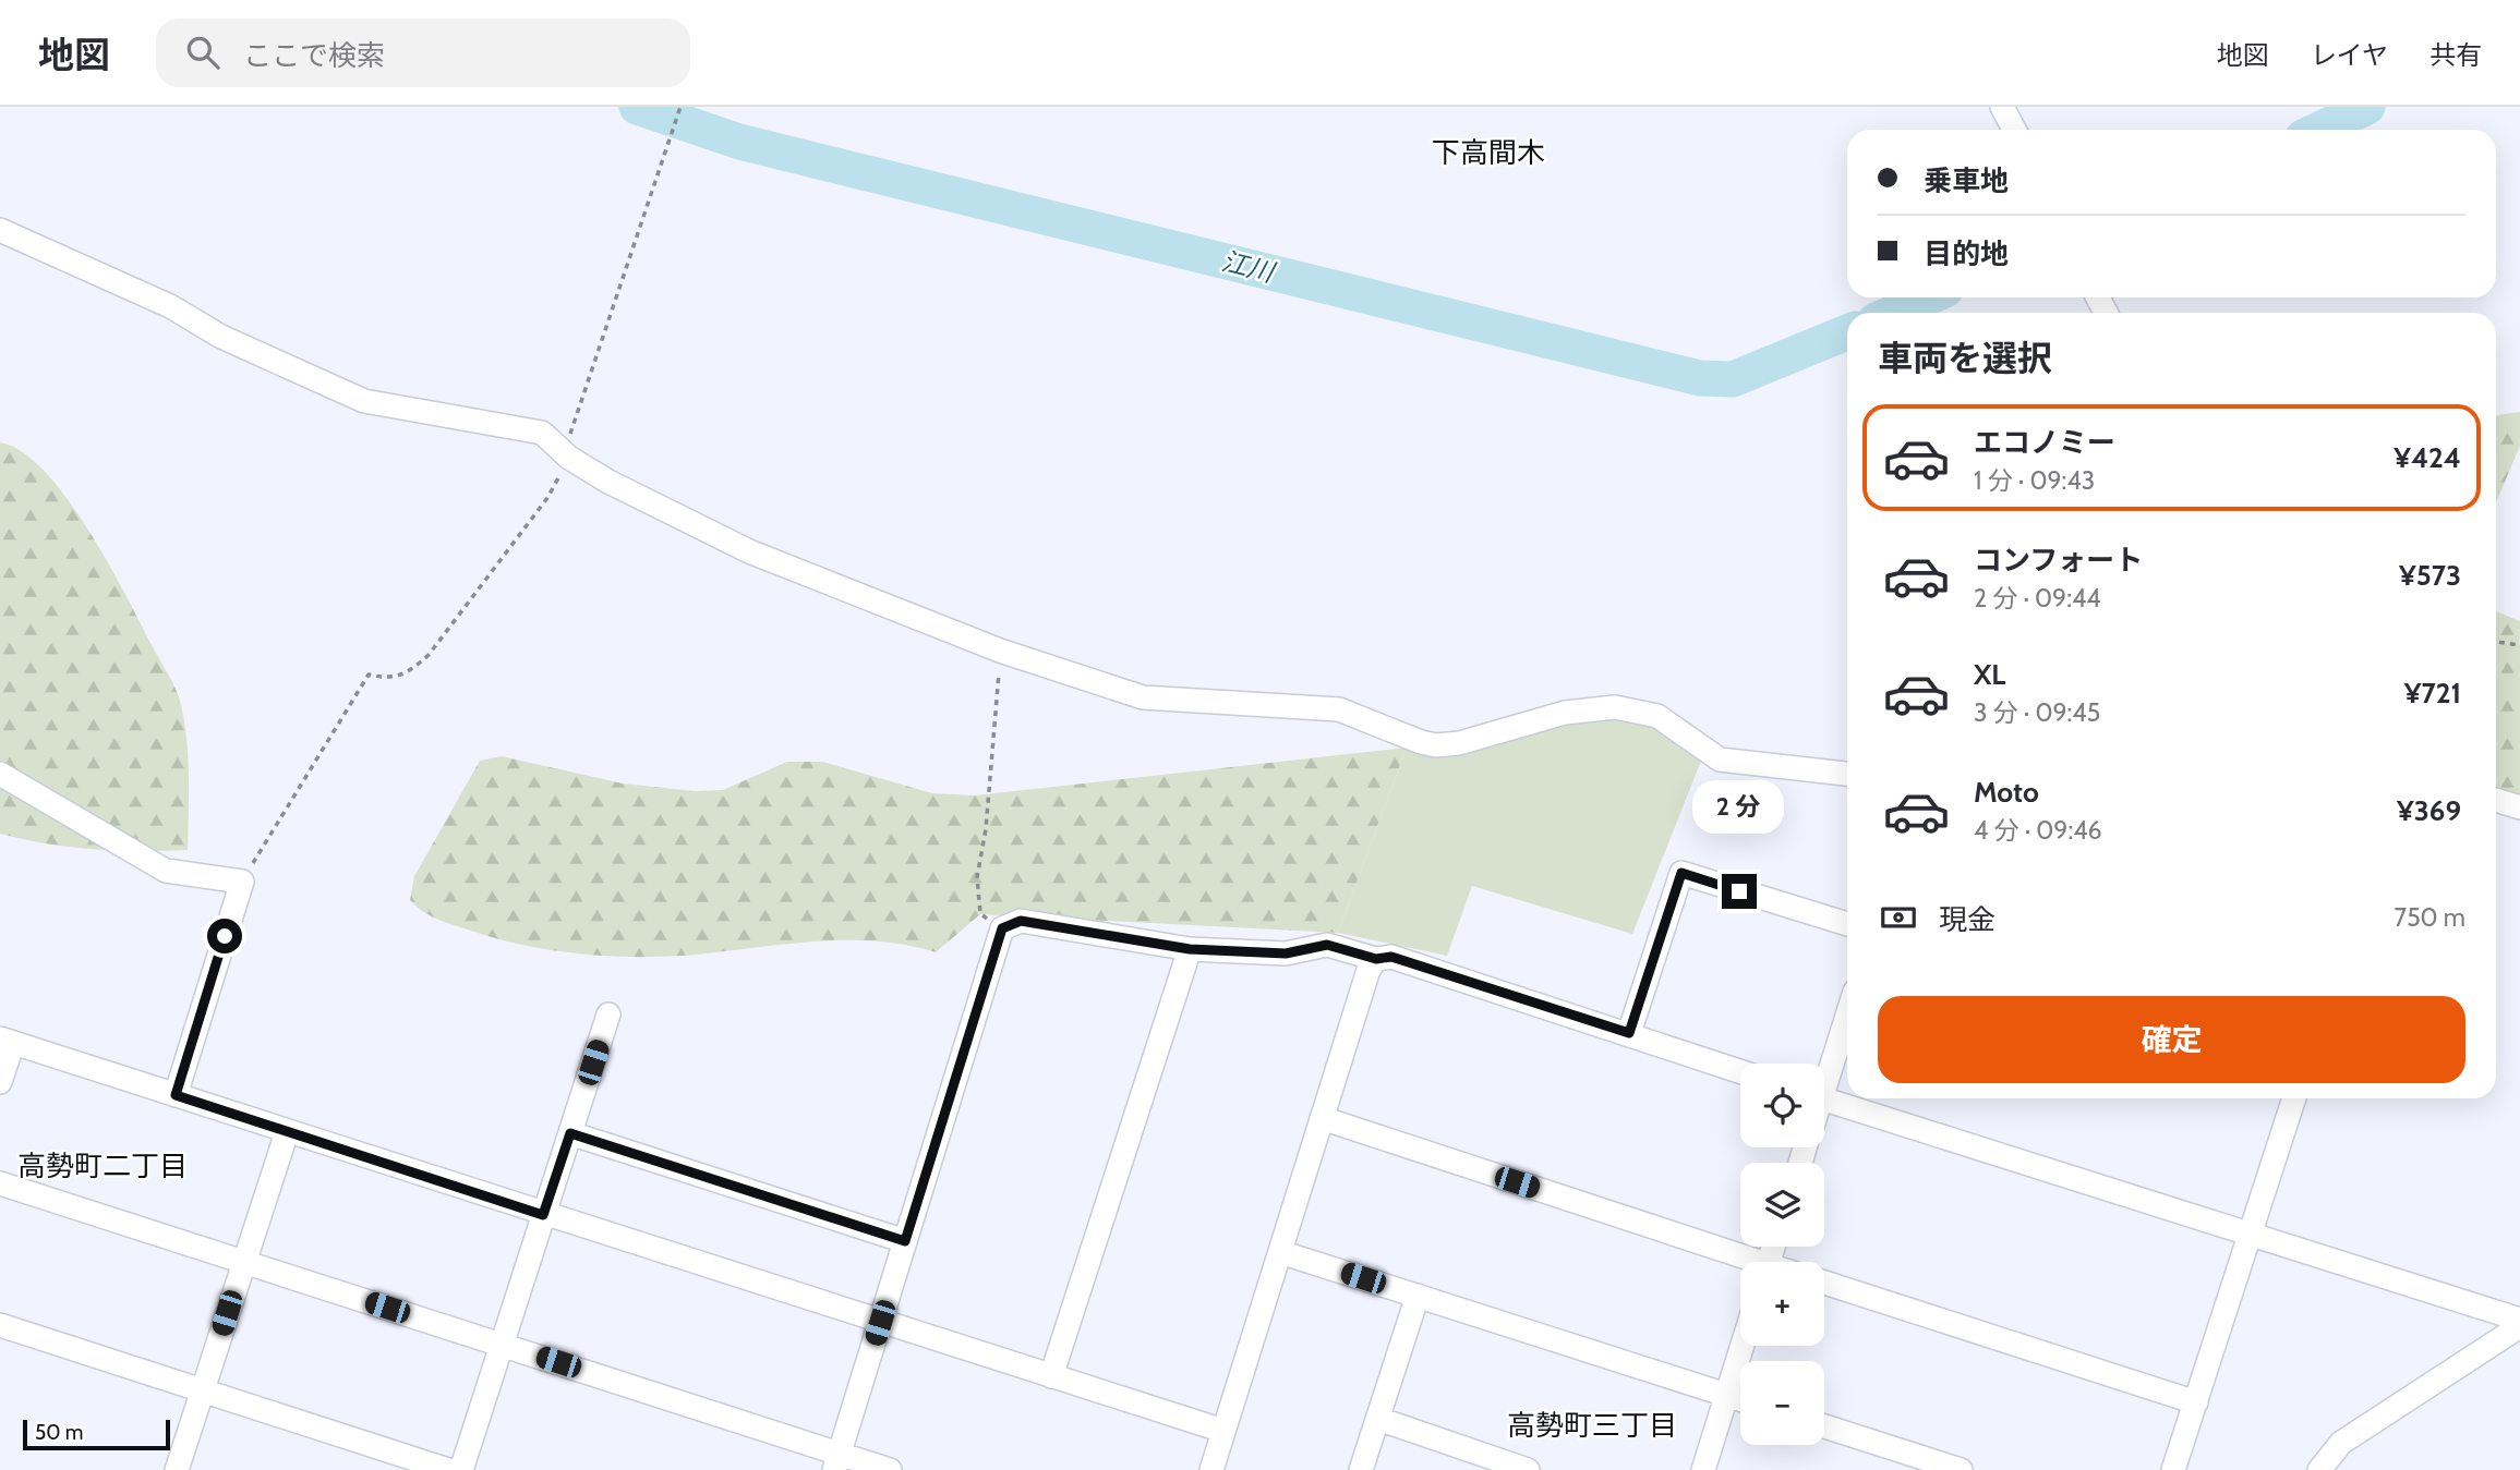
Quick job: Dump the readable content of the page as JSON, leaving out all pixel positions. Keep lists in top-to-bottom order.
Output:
{
  "districts": ["下高間木", "高勢町二丁目", "高勢町三丁目"],
  "water": ["江川"],
  "scale_bar": "50 m",
  "page": {
    "header": "地図",
    "search": "ここで検索",
    "nav": ["地図", "レイヤ", "共有"],
    "banner": ["乗車地", "目的地"],
    "heading": "車両を選択",
    "list": [
      {
        "name": "エコノミー",
        "note": "1 分 · 09:43",
        "value": "¥424"
      },
      {
        "name": "コンフォート",
        "note": "2 分 · 09:44",
        "value": "¥573"
      },
      {
        "name": "XL",
        "note": "3 分 · 09:45",
        "value": "¥721"
      },
      {
        "name": "Moto",
        "note": "4 分 · 09:46",
        "value": "¥369"
      }
    ],
    "bubble": "2 分",
    "pay": ["現金", "750 m"],
    "buttons": "確定",
    "map_buttons": ["+", "−"],
    "scale": "50 m"
  }
}
